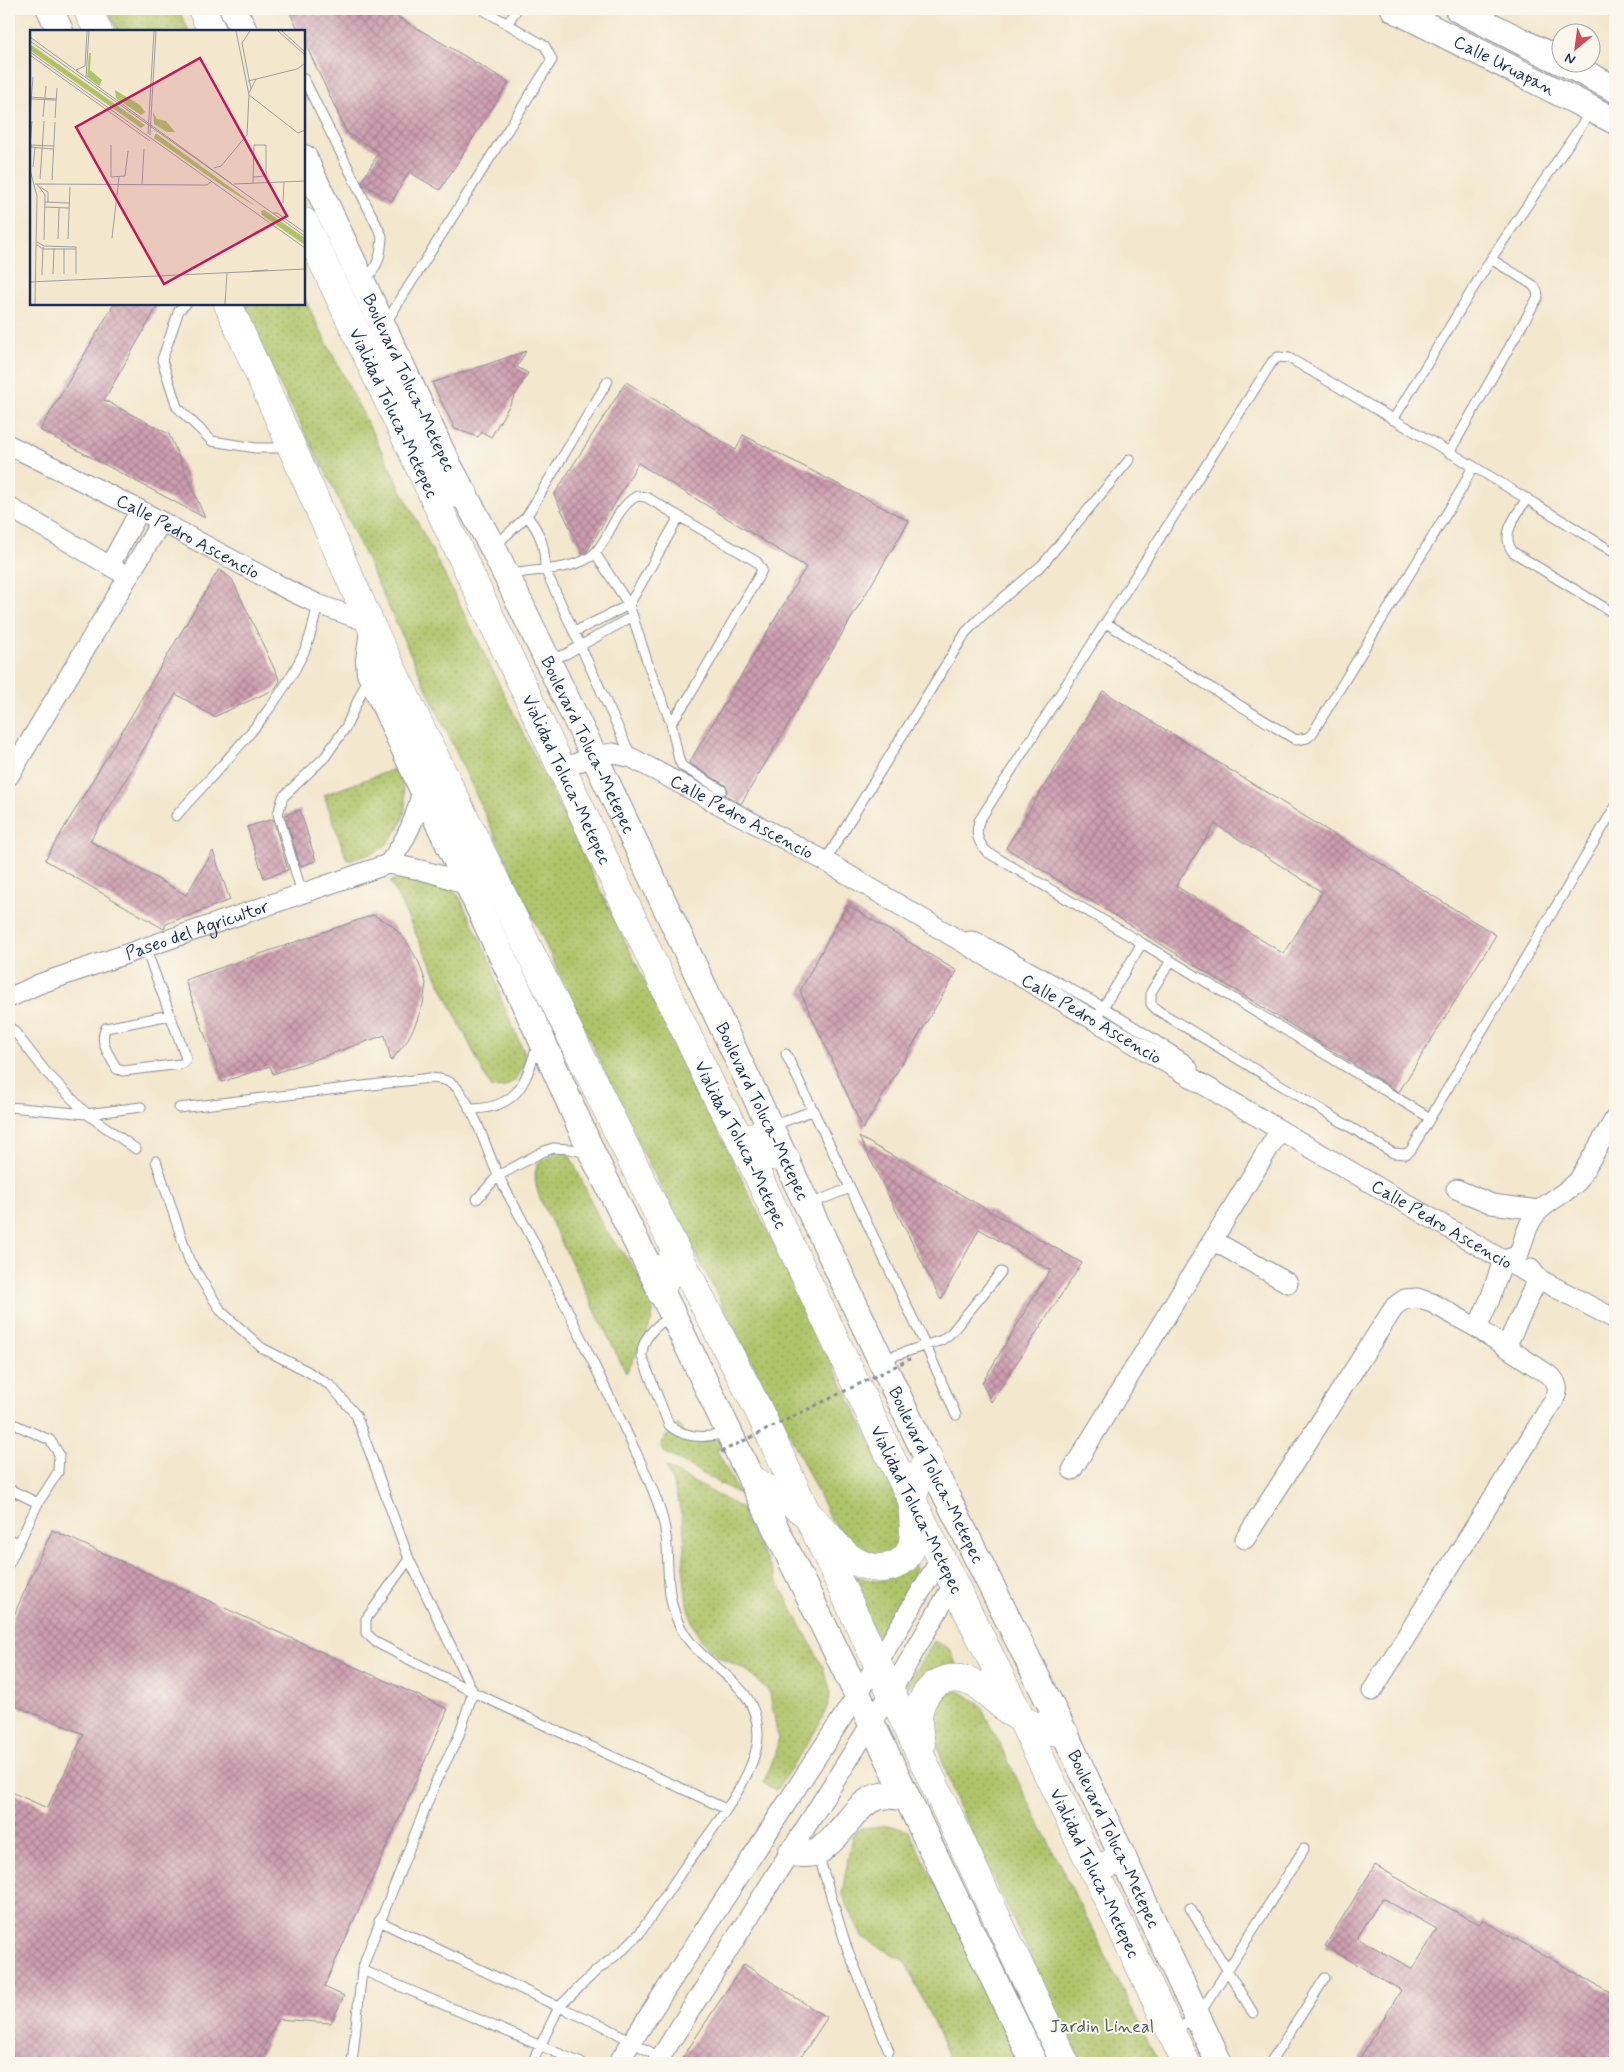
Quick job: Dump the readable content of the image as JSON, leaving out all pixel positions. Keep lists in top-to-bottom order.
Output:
{
  "streets": {
    "highway": ["Vialidad Toluca-Metepec"],
    "main road": ["Calle Uruapan", "Boulevard Toluca-Metepec"],
    "street": ["Calle Pedro Ascencio", "Paseo del Agricultor"]
  },
  "crossings": [
    ["Boulevard Toluca-Metepec", "Calle Pedro Ascencio"],
    ["Vialidad Toluca-Metepec", "Calle Pedro Ascencio"]
  ],
  "parks": ["Jardin Lineal"],
  "north": "bottom left"
}
